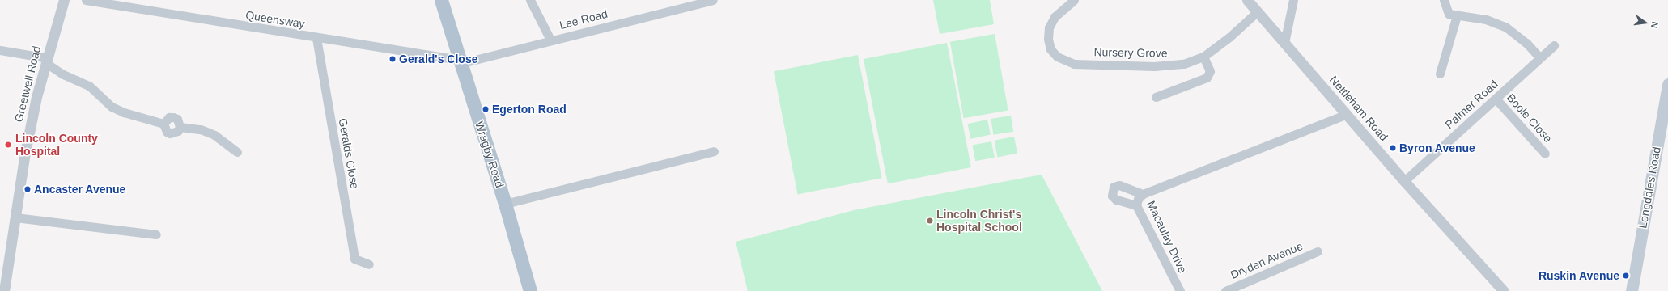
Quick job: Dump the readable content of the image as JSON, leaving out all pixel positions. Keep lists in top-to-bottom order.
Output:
{
  "streets": {
    "main road": ["Wragby Road", "Longdales Road"],
    "street": [
      "Queensway",
      "Lee Road",
      "Nursery Grove",
      "Greetwell Road",
      "Palmer Road",
      "Nettleham Road",
      "Boole Close",
      "Geralds Close",
      "Macaulay Drive",
      "Dryden Avenue"
    ]
  },
  "crossings": [
    ["Queensway", "Lee Road"],
    ["Queensway", "Geralds Close"],
    ["Queensway", "Wragby Road"],
    ["Lee Road", "Wragby Road"],
    ["Nursery Grove", "Nettleham Road"],
    ["Palmer Road", "Nettleham Road"],
    ["Palmer Road", "Boole Close"]
  ],
  "places": [
    "Gerald's Close",
    "Egerton Road",
    "Lincoln County Hospital",
    "Byron Avenue",
    "Ancaster Avenue",
    "Lincoln Christ's Hospital School",
    "Ruskin Avenue"
  ],
  "north": "right"
}
